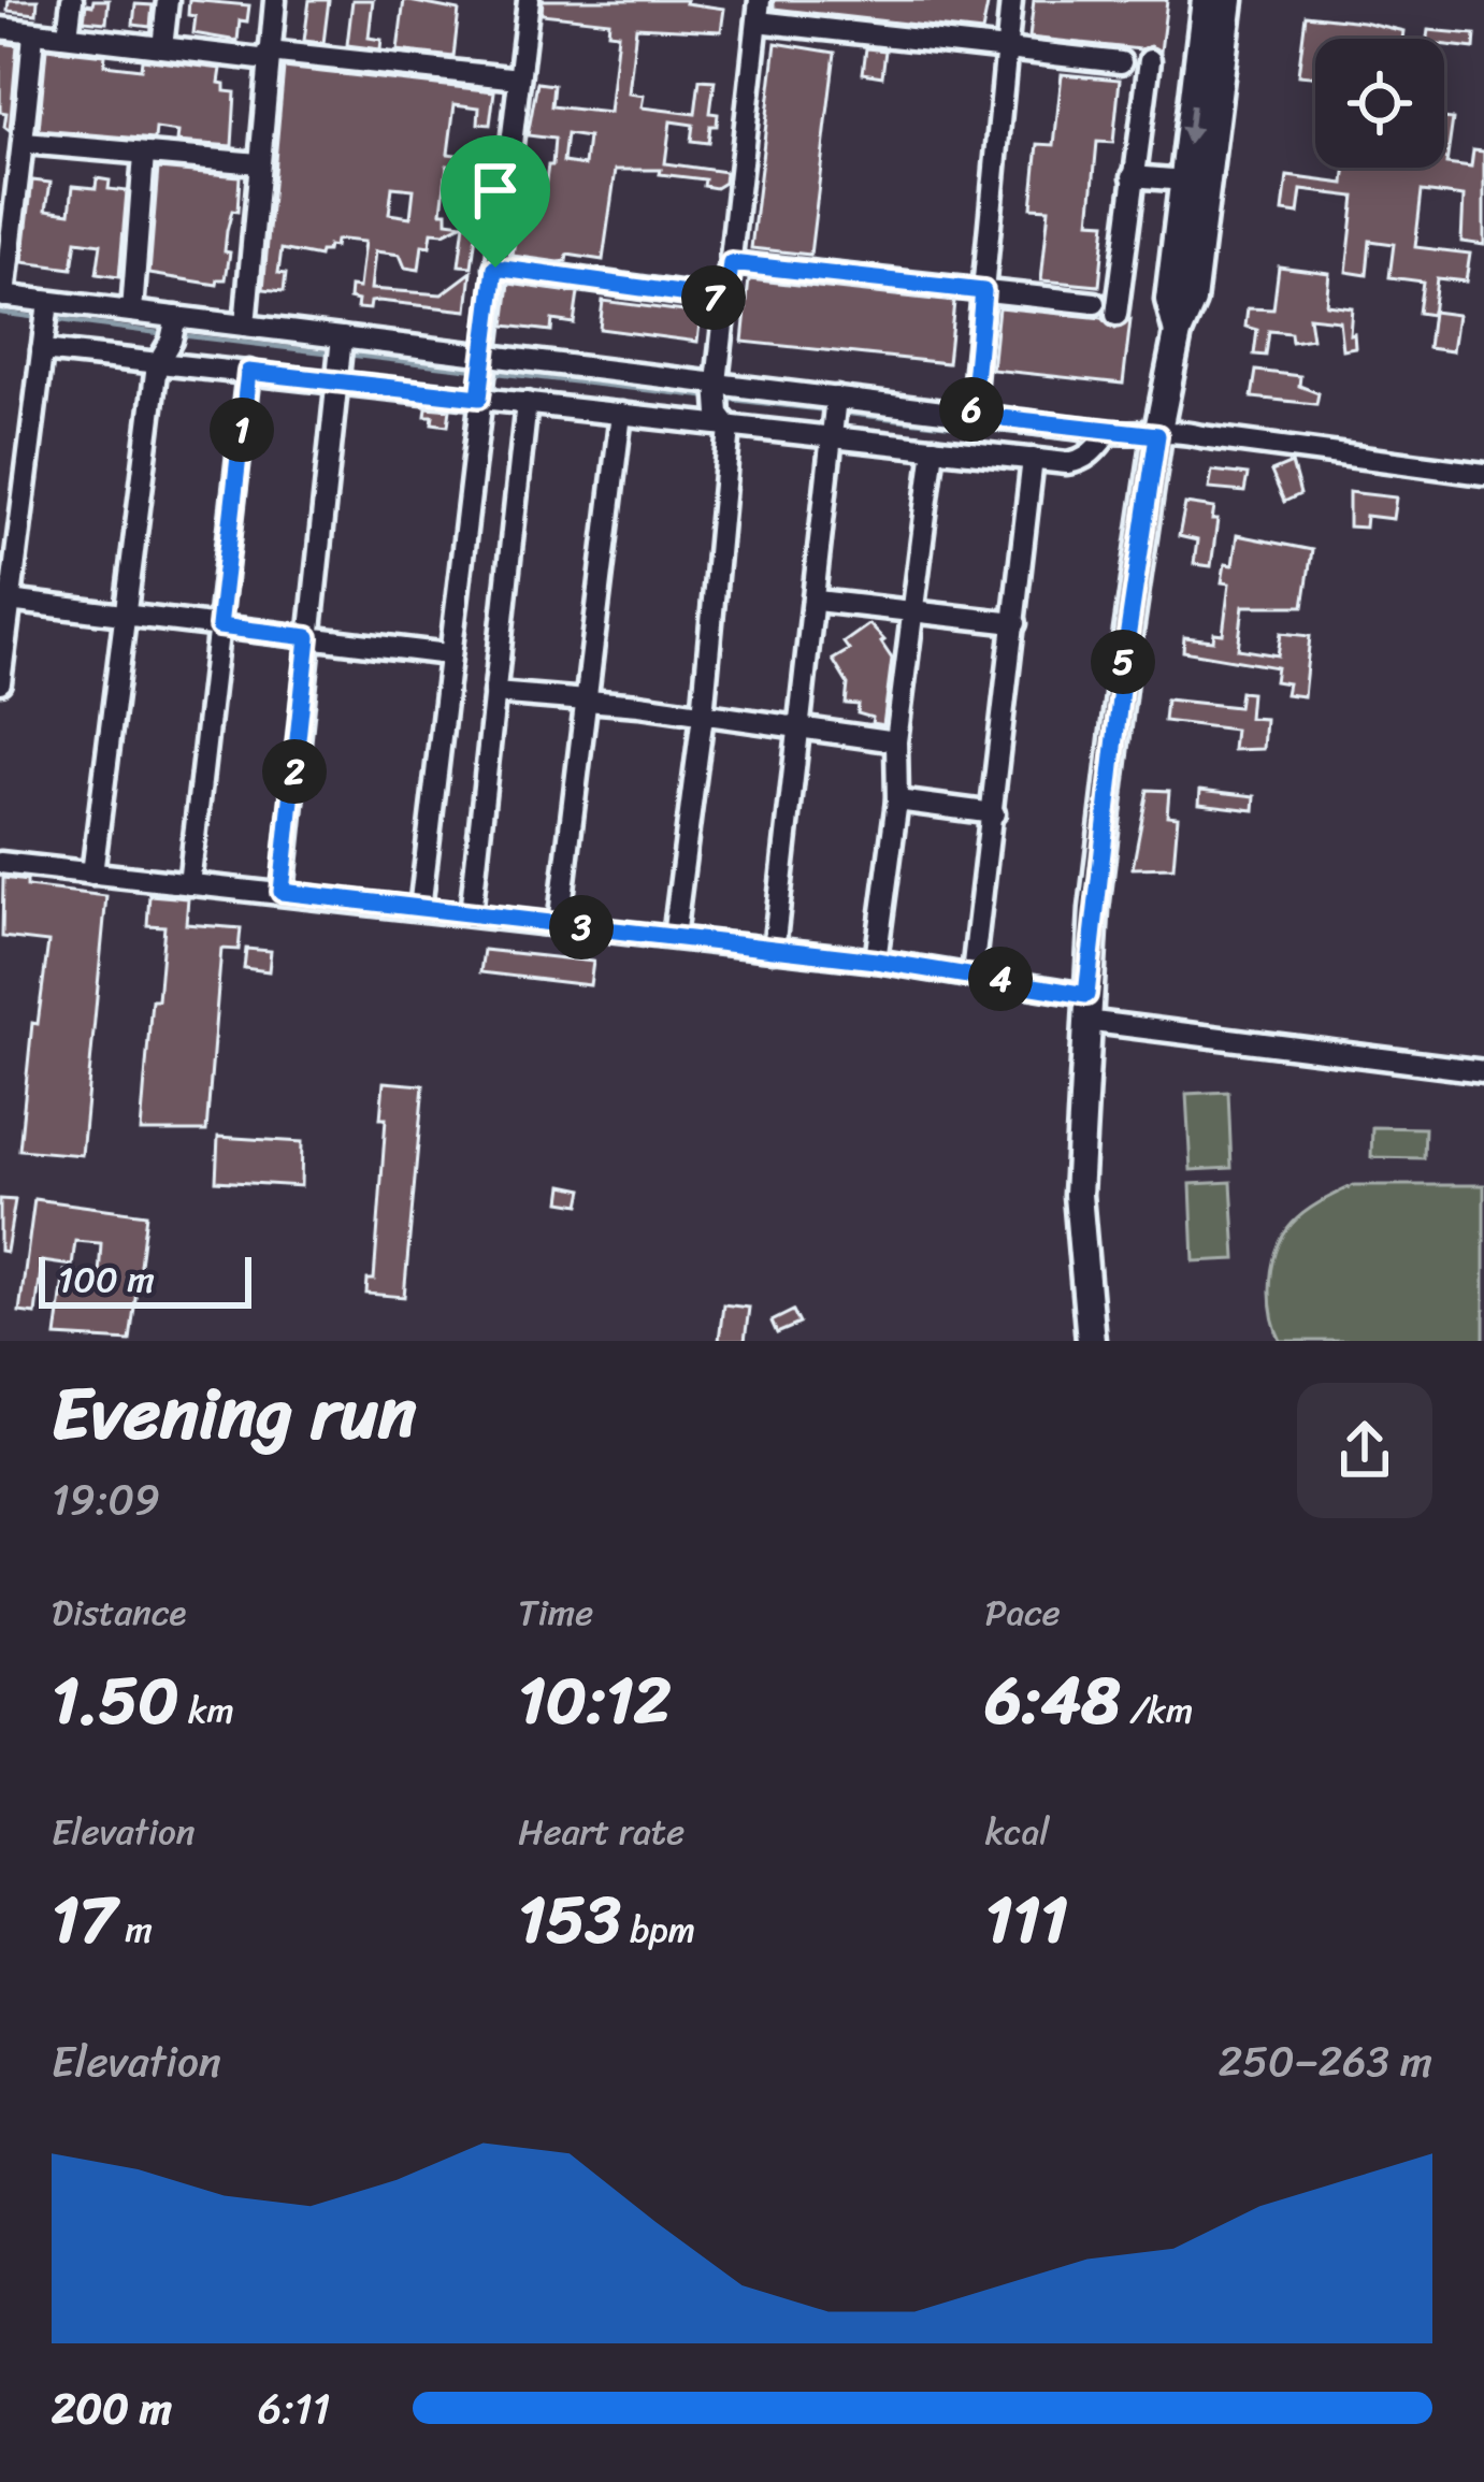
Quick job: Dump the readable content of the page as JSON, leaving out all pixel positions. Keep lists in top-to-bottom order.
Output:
{
  "scale_bar": "100 m",
  "page": {
    "pins": [
      "7",
      "6",
      "1",
      "5",
      "2",
      "3",
      "4"
    ],
    "scale": "100 m",
    "heading": ["Evening run", "19:09"],
    "stats": [
      ["Distance", "1.50 km"],
      ["Time", "10:12"],
      ["Pace", "6:48 /km"],
      ["Elevation", "17 m"],
      ["Heart rate", "153 bpm"],
      ["kcal", "111"]
    ],
    "chart": ["Elevation", "250–263 m"],
    "list": [
      {
        "name": "200 m",
        "note": "6:11"
      }
    ]
  }
}
